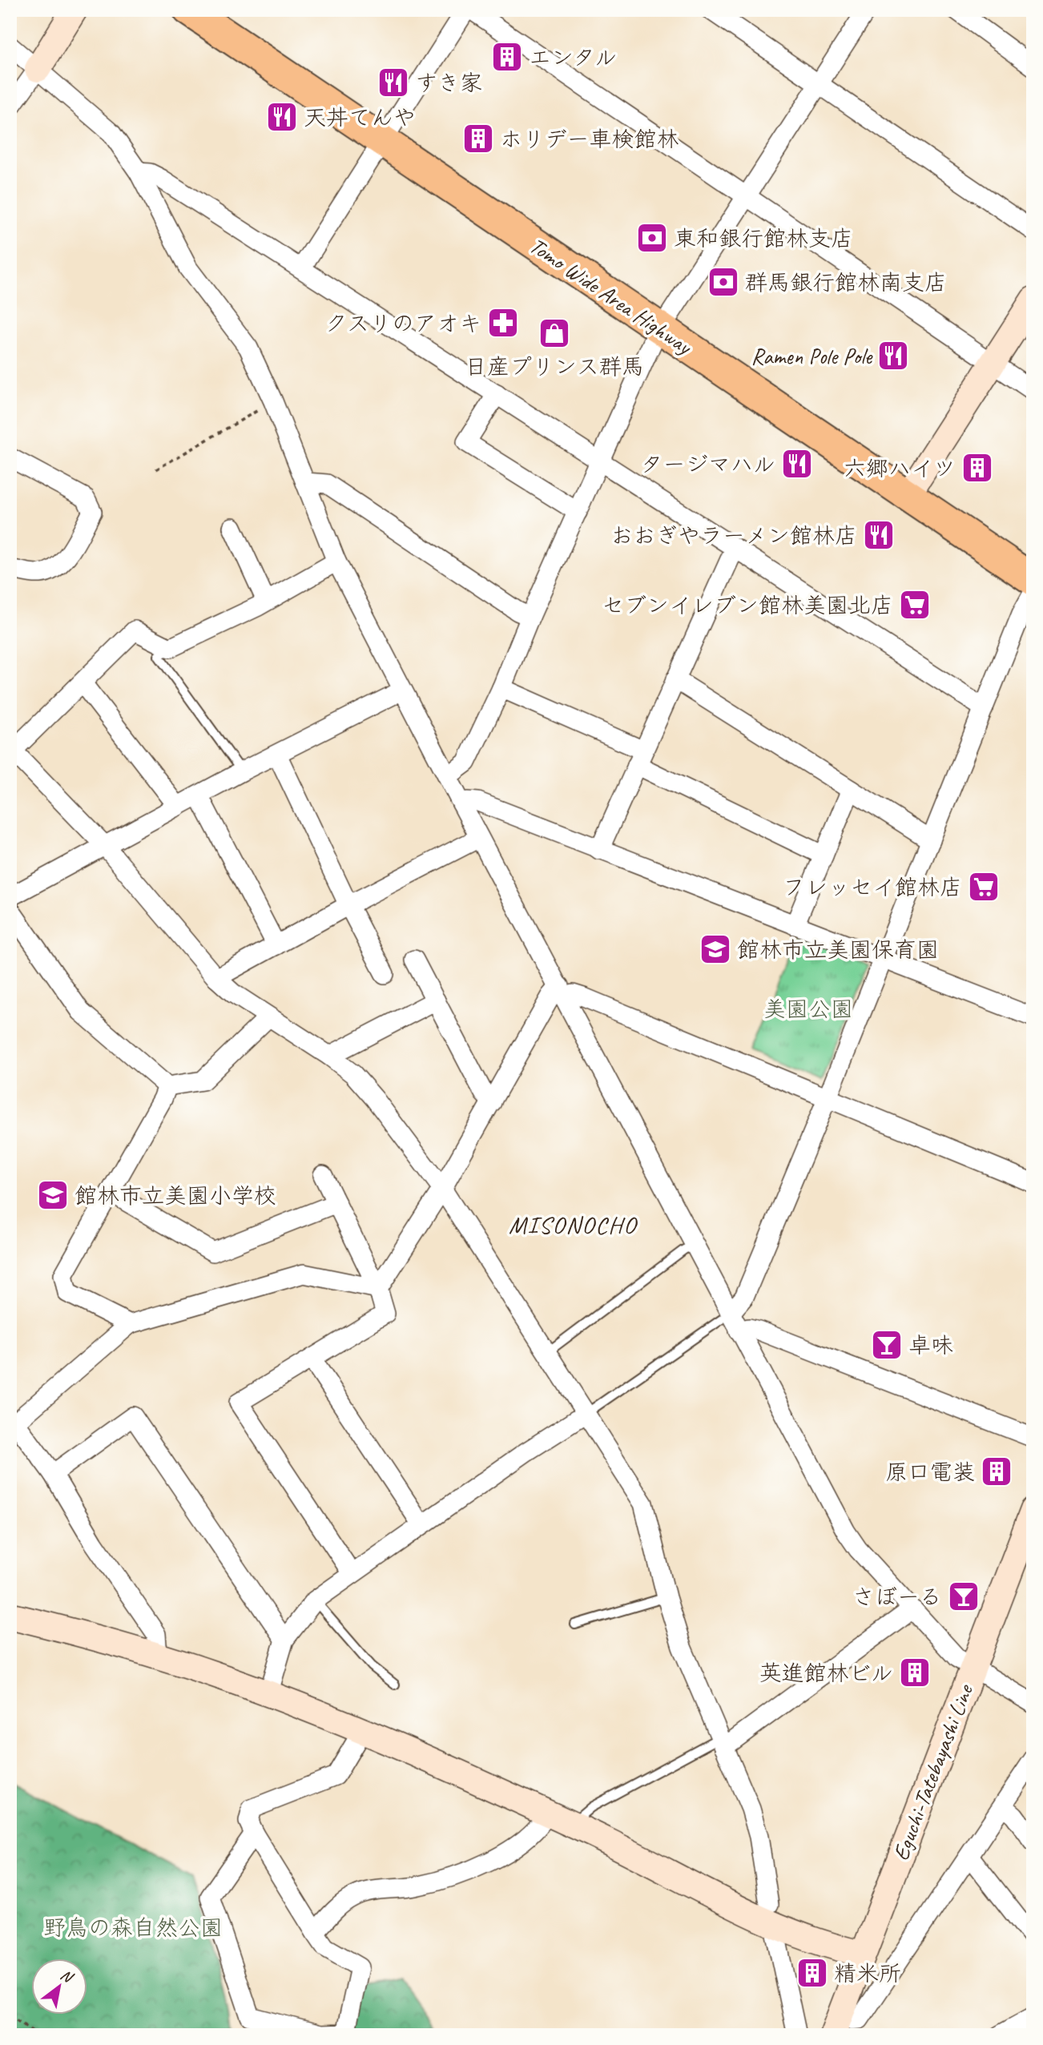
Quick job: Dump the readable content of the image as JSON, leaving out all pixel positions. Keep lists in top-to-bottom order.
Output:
{
  "streets": {
    "highway": ["Tomo Wide Area Highway"],
    "street": ["Eguchi-Tatebayashi Line"]
  },
  "districts": ["MISONOCHO"],
  "parks": ["美園公園", "野鳥の森自然公園"],
  "places": {
    "building": [
      "エンタル",
      "ホリデー車検館林",
      "六郷ハイツ",
      "原口電装",
      "英進館林ビル",
      "精米所"
    ],
    "restaurant": [
      "すき家",
      "天丼てんや",
      "Ramen Pole Pole",
      "タージマハル",
      "おおぎやラーメン館林店"
    ],
    "bank": ["東和銀行館林支店", "群馬銀行館林南支店"],
    "pharmacy": ["クスリのアオキ"],
    "shop": ["日産プリンス群馬"],
    "supermarket": ["セブンイレブン館林美園北店", "フレッセイ館林店"],
    "school or university": ["館林市立美園保育園", "館林市立美園小学校"],
    "bar": ["卓味", "さぼーる"]
  },
  "north": "top right"
}
